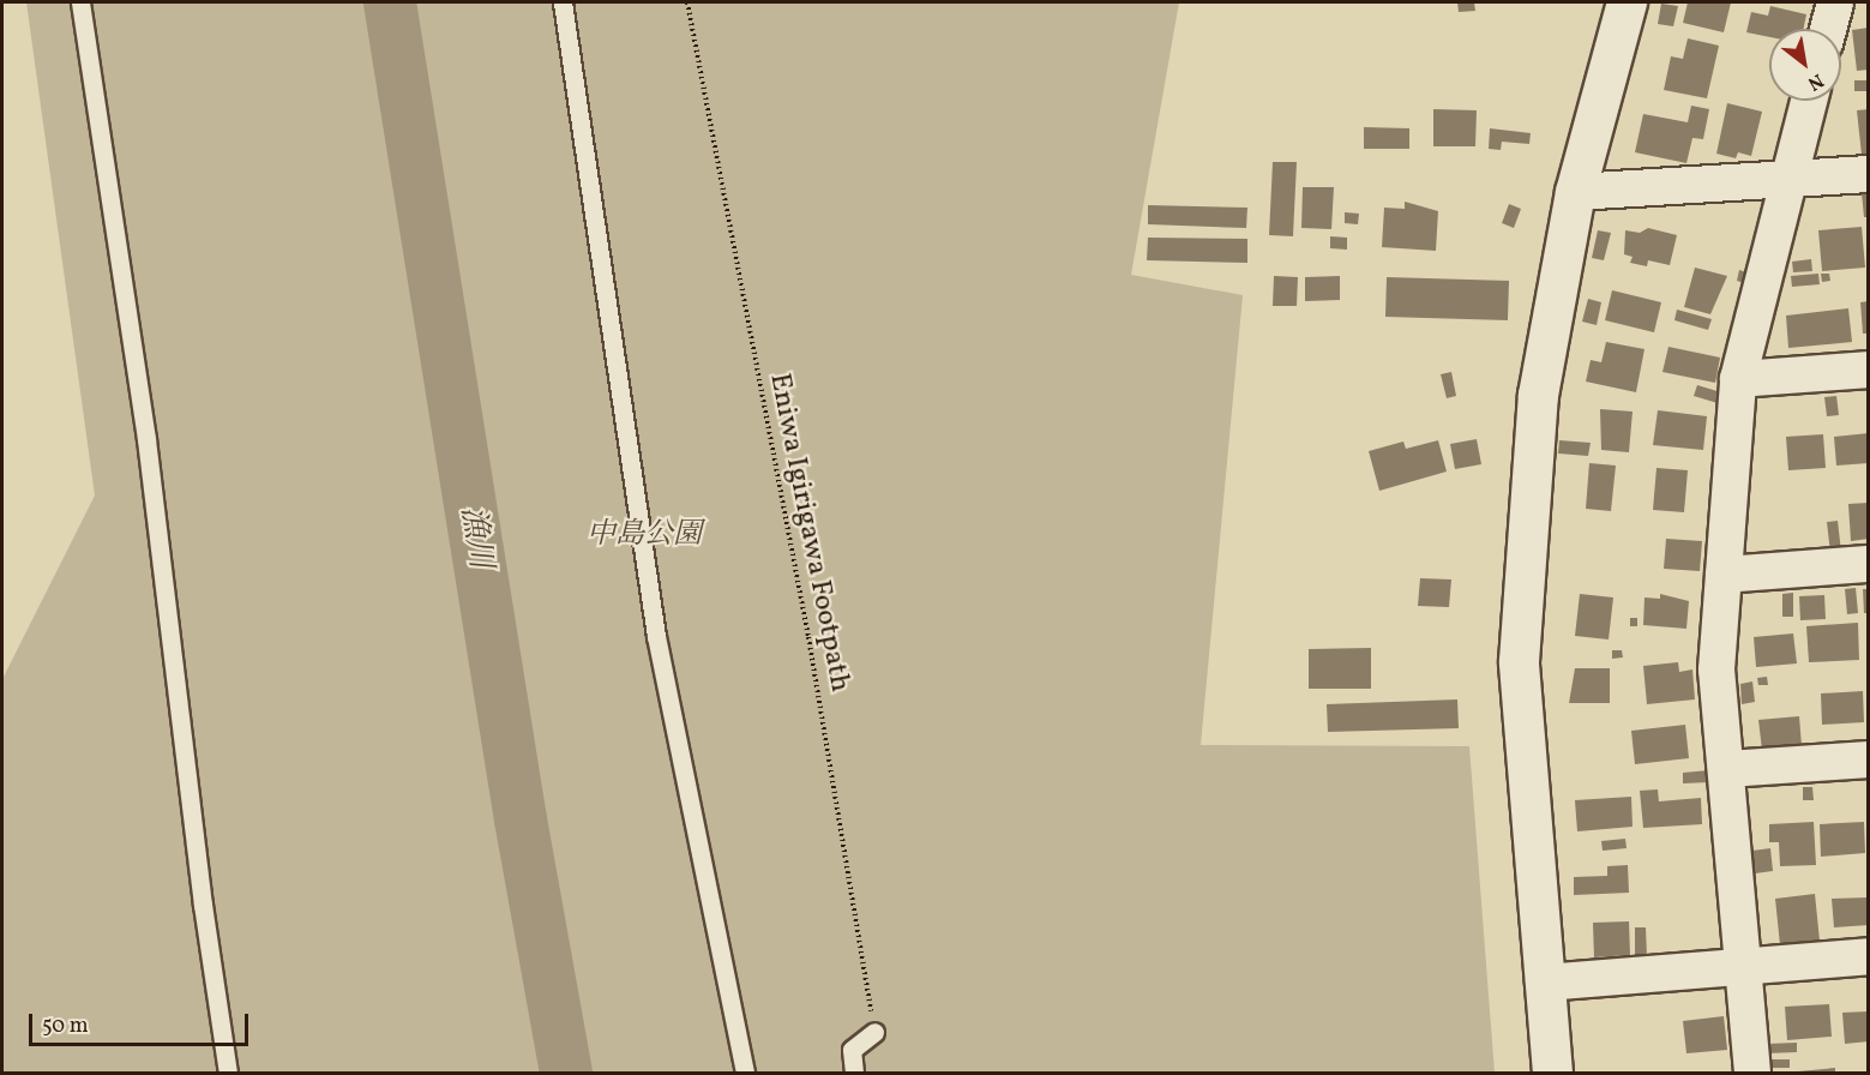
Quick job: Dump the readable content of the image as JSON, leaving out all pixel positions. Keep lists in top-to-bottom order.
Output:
{
  "streets": {
    "path": ["Eniwa Igirigawa Footpath"]
  },
  "water": ["漁川"],
  "parks": ["中島公園"],
  "scale_bar": "50 m",
  "north": "bottom right"
}
